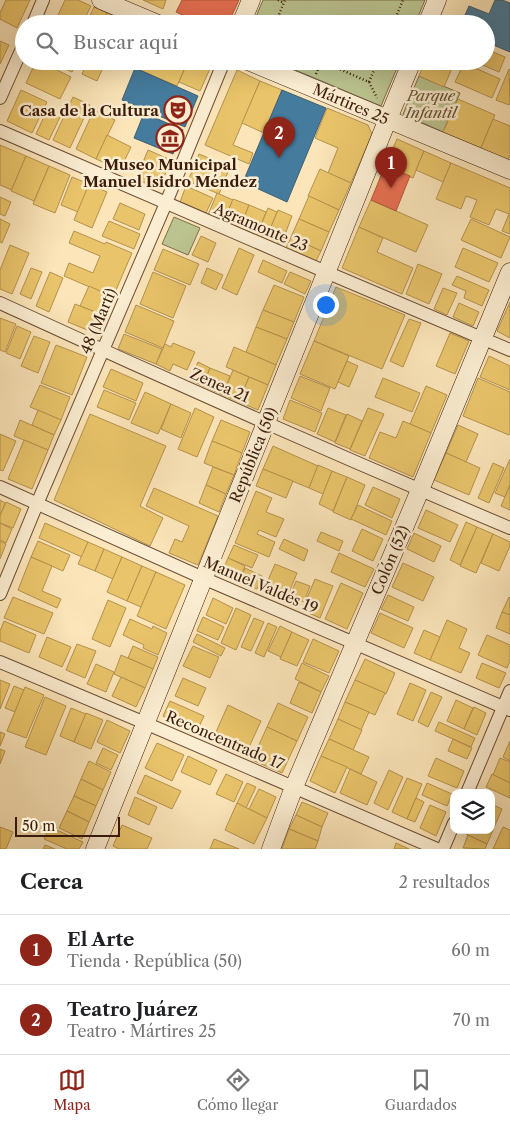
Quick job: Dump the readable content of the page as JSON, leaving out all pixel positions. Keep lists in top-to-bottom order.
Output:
{
  "streets": {
    "main road": ["Mártires 25", "República (50)", "Colón (52)"],
    "street": [
      "Agramonte 23",
      "48 (Martí)",
      "Zenea 21",
      "Manuel Valdés 19",
      "Reconcentrado 17"
    ]
  },
  "crossings": [
    ["Mártires 25", "República (50)"],
    ["Agramonte 23", "48 (Martí)"],
    ["Agramonte 23", "República (50)"],
    ["Agramonte 23", "Colón (52)"],
    ["48 (Martí)", "Zenea 21"],
    ["48 (Martí)", "Manuel Valdés 19"],
    ["Zenea 21", "República (50)"],
    ["Zenea 21", "Colón (52)"],
    ["República (50)", "Manuel Valdés 19"],
    ["República (50)", "Reconcentrado 17"],
    ["Colón (52)", "Manuel Valdés 19"],
    ["Colón (52)", "Reconcentrado 17"]
  ],
  "parks": ["Parque Infantil"],
  "places": {
    "theatre": ["Casa de la Cultura"],
    "museum": ["Museo Municipal Manuel Isidro Méndez"]
  },
  "scale_bar": "50 m",
  "page": {
    "search": "Buscar aquí",
    "pins": ["2", "1"],
    "scale": "50 m",
    "heading": ["Cerca", "2 resultados"],
    "list": [
      {
        "mark": "1",
        "name": "El Arte",
        "note": "Tienda · República (50)",
        "value": "60 m"
      },
      {
        "mark": "2",
        "name": "Teatro Juárez",
        "note": "Teatro · Mártires 25",
        "value": "70 m"
      }
    ],
    "nav": ["Mapa", "Cómo llegar", "Guardados"]
  }
}
